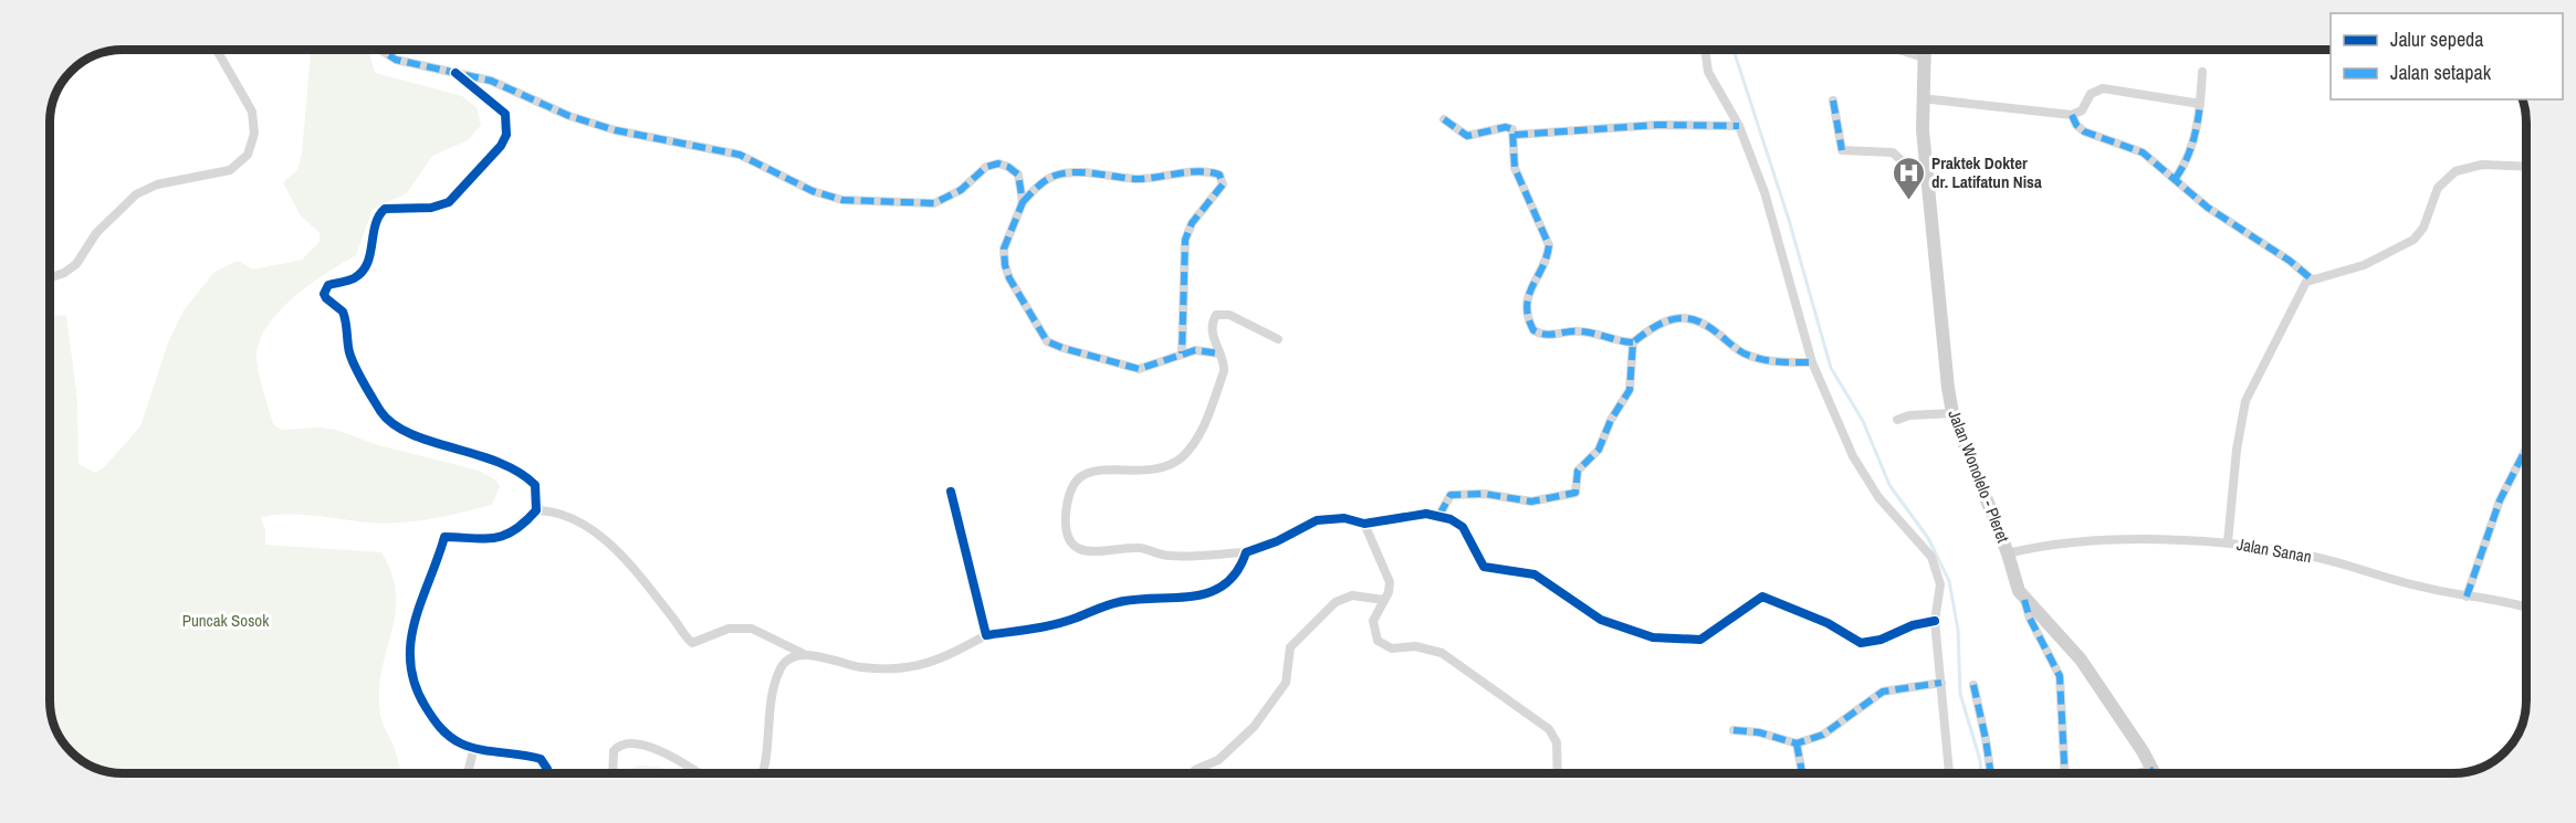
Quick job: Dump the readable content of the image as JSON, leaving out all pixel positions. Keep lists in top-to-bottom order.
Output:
{
  "streets": {
    "main road": ["Jalan Wonolelo - Pleret"],
    "street": ["Jalan Sanan"]
  },
  "crossings": [
    ["Jalan Wonolelo - Pleret", "Jalan Sanan"]
  ],
  "parks": ["Puncak Sosok"],
  "places": {
    "hospital": ["Praktek Dokter dr. Latifatun Nisa"]
  },
  "legend": ["Jalur sepeda", "Jalan setapak"]
}
